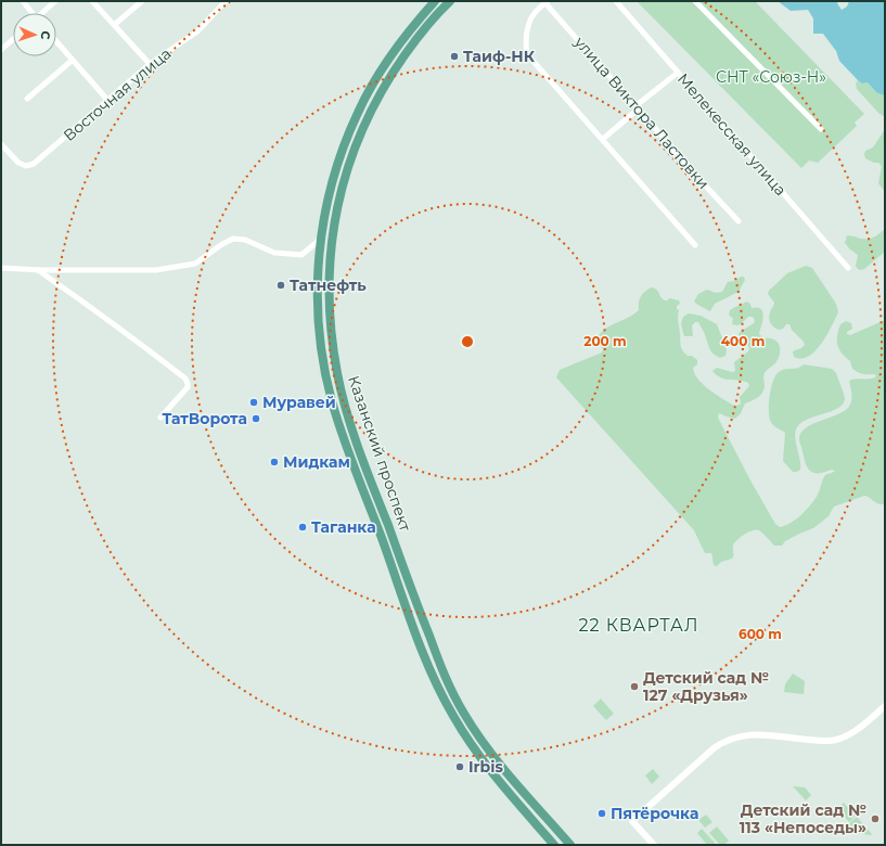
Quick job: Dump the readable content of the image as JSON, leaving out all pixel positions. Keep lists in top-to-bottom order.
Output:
{
  "streets": {
    "main road": ["Казанский проспект"],
    "street": ["Восточная улица", "улица Виктора Ластовки", "Мелекесская улица"]
  },
  "districts": ["22 КВАРТАЛ"],
  "parks": ["СНТ «Союз-Н»"],
  "places": [
    "Таиф-НК",
    "Татнефть",
    "Муравей",
    "ТатВорота",
    "Мидкам",
    "Таганка",
    "Детский сад № 127 «Друзья»",
    "Irbis",
    "Пятёрочка",
    "Детский сад № 113 «Непоседы»"
  ],
  "north": "right",
  "rings": ["200 m", "400 m", "600 m"]
}
